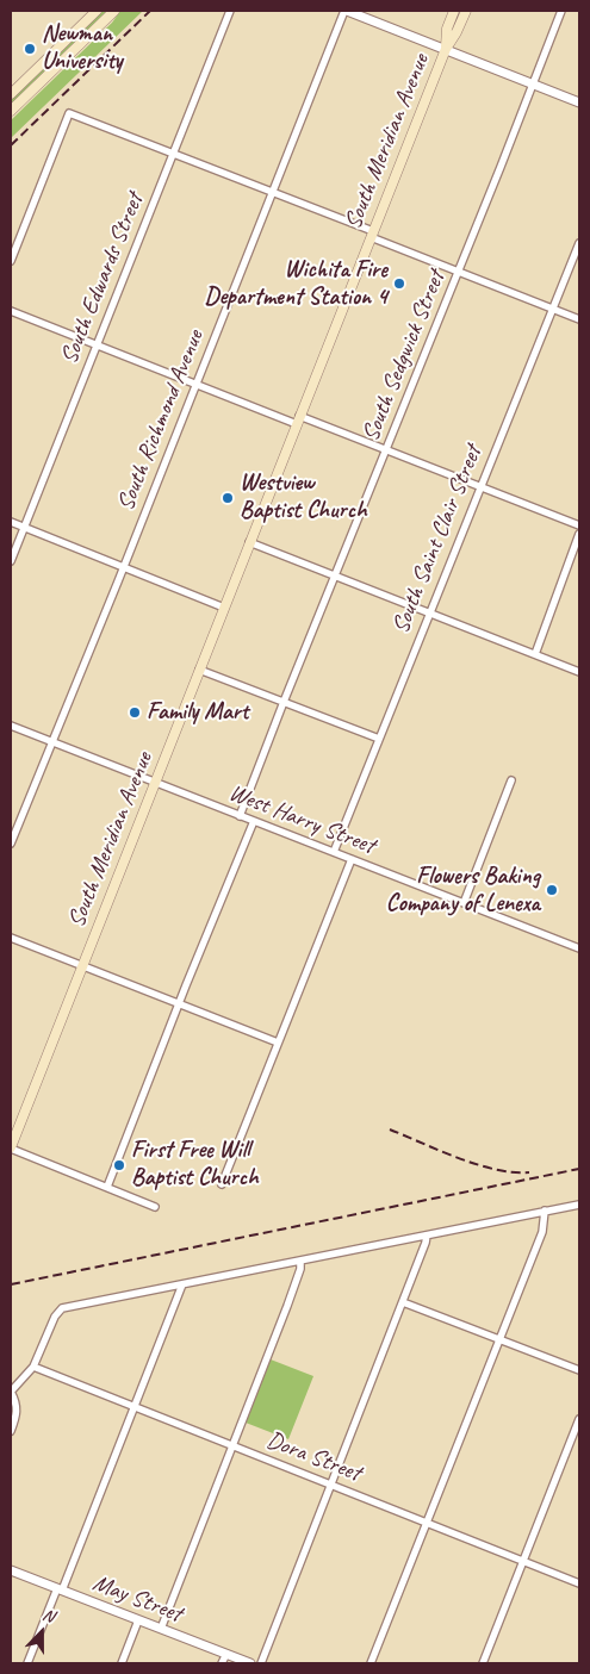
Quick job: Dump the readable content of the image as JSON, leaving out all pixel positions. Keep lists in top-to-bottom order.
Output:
{
  "streets": {
    "main road": ["South Meridian Avenue"],
    "street": [
      "South Edwards Street",
      "South Sedgwick Street",
      "South Richmond Avenue",
      "South Saint Clair Street",
      "West Harry Street",
      "Dora Street",
      "May Street"
    ]
  },
  "crossings": [
    ["South Meridian Avenue", "West Harry Street"],
    ["South Sedgwick Street", "West Harry Street"],
    ["South Richmond Avenue", "West Harry Street"],
    ["South Saint Clair Street", "West Harry Street"]
  ],
  "places": [
    "Newman University",
    "Wichita Fire Department Station 4",
    "Westview Baptist Church",
    "Family Mart",
    "Flowers Baking Company of Lenexa",
    "First Free Will Baptist Church"
  ],
  "north": "top"
}
